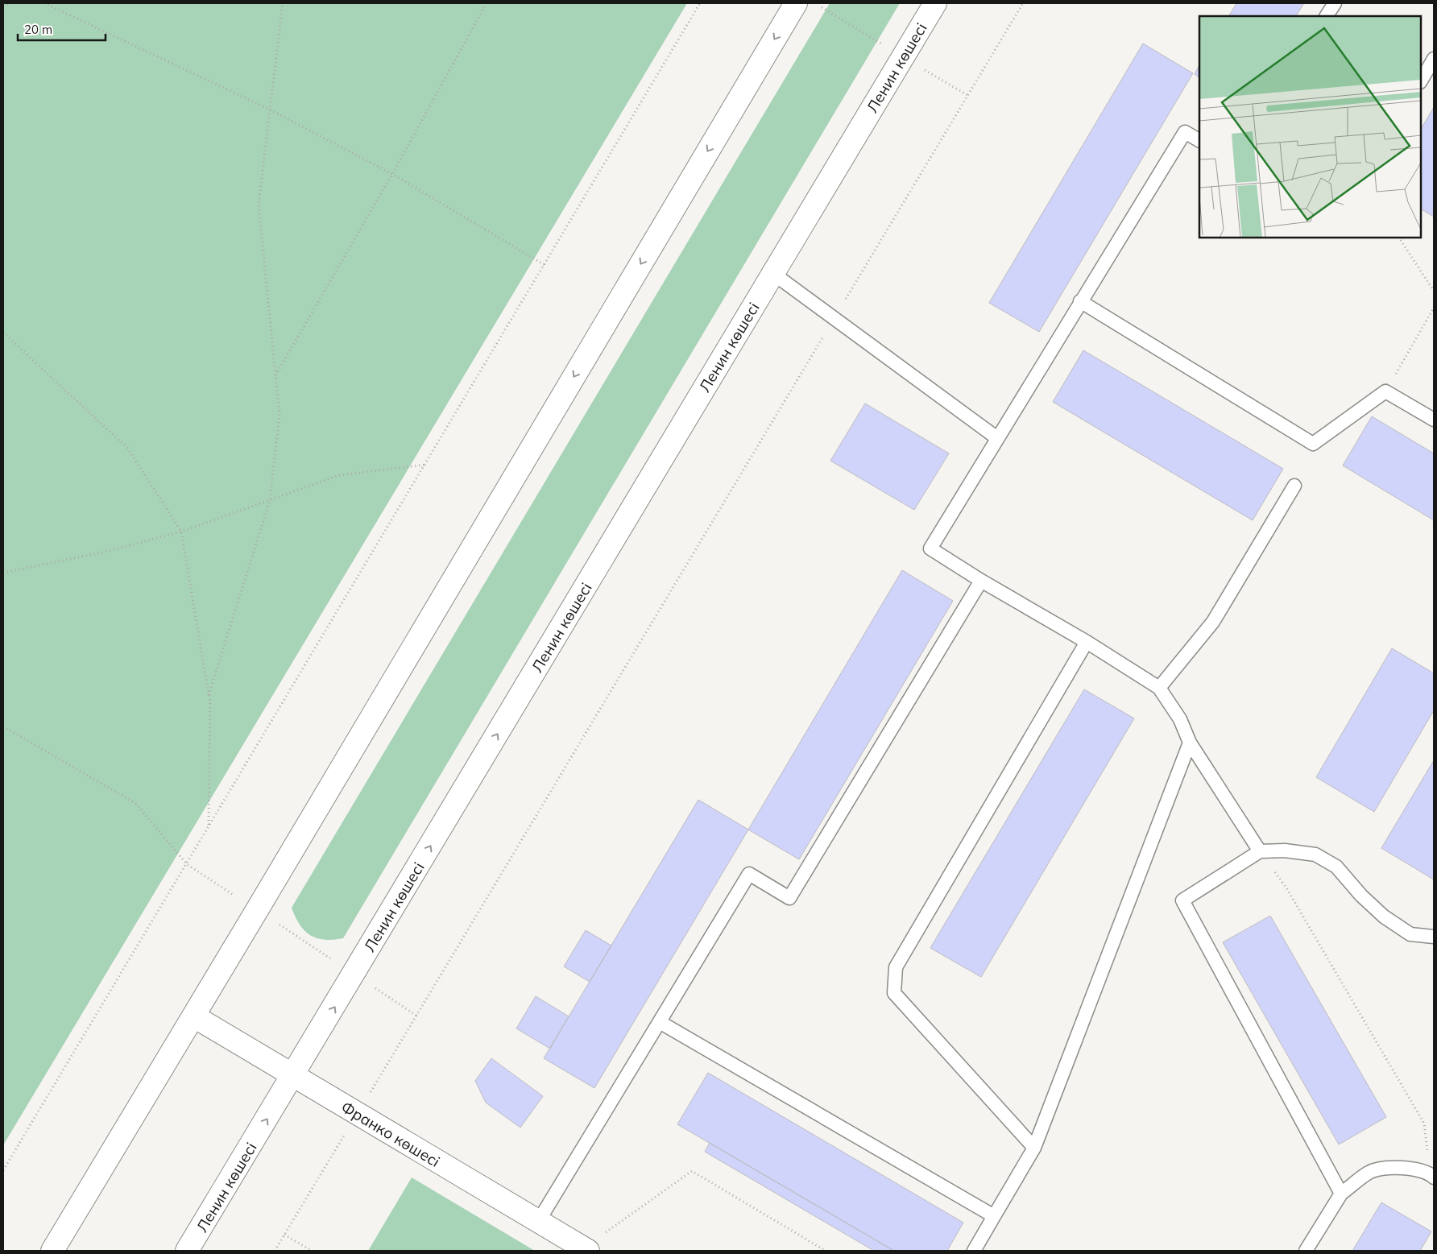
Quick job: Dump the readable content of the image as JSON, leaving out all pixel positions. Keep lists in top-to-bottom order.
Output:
{
  "streets": {
    "main road": ["Ленин көшесі", "Франко көшесі"]
  },
  "crossings": [
    ["Ленин көшесі", "Франко көшесі"]
  ],
  "scale_bar": "20 m"
}
